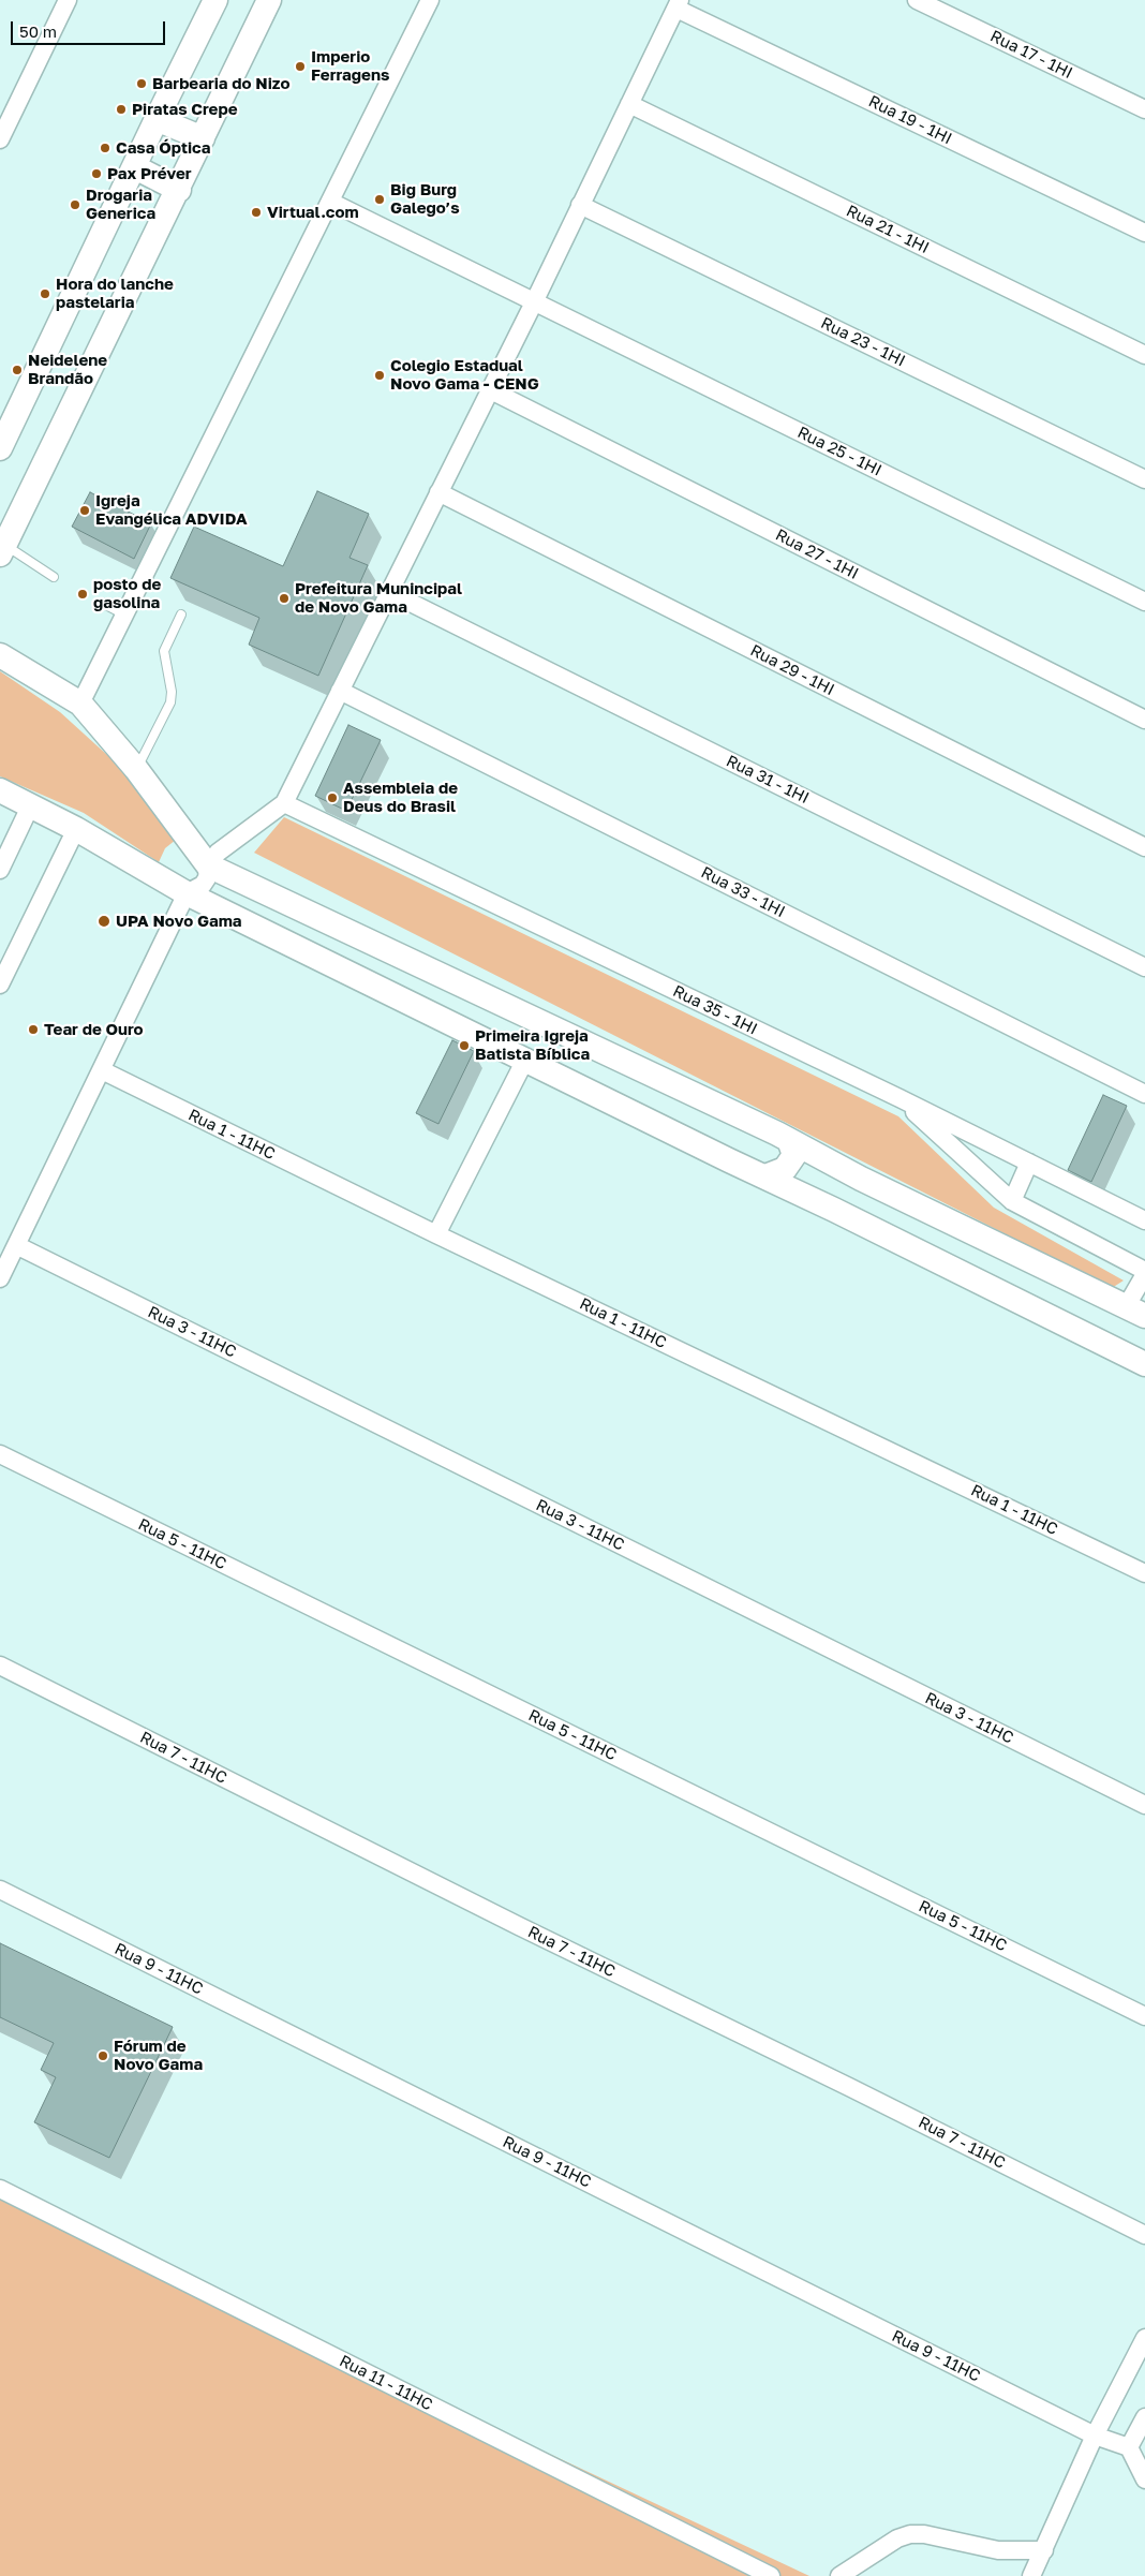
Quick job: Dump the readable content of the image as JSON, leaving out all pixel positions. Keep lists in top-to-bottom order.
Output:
{
  "streets": {
    "street": [
      "Rua 17 - 1HI",
      "Rua 19 - 1HI",
      "Rua 21 - 1HI",
      "Rua 23 - 1HI",
      "Rua 25 - 1HI",
      "Rua 27 - 1HI",
      "Rua 29 - 1HI",
      "Rua 31 - 1HI",
      "Rua 33 - 1HI",
      "Rua 35 - 1HI",
      "Rua 1 - 11HC",
      "Rua 3 - 11HC",
      "Rua 5 - 11HC",
      "Rua 7 - 11HC",
      "Rua 9 - 11HC",
      "Rua 11 - 11HC"
    ]
  },
  "places": [
    "Imperio Ferragens",
    "Barbearia do Nizo",
    "Piratas Crepe",
    "Casa Óptica",
    "Pax Préver",
    "Big Burg Galego’s",
    "Drogaria Generica",
    "Virtual.com",
    "Hora do lanche pastelaria",
    "Neidelene Brandão",
    "Colegio Estadual Novo Gama - CENG",
    "Igreja Evangélica ADVIDA",
    "posto de gasolina",
    "Prefeitura Munincipal de Novo Gama",
    "Assembleia de Deus do Brasil",
    "UPA Novo Gama",
    "Tear de Ouro",
    "Primeira Igreja Batista Bíblica",
    "Fórum de Novo Gama"
  ],
  "scale_bar": "50 m"
}
